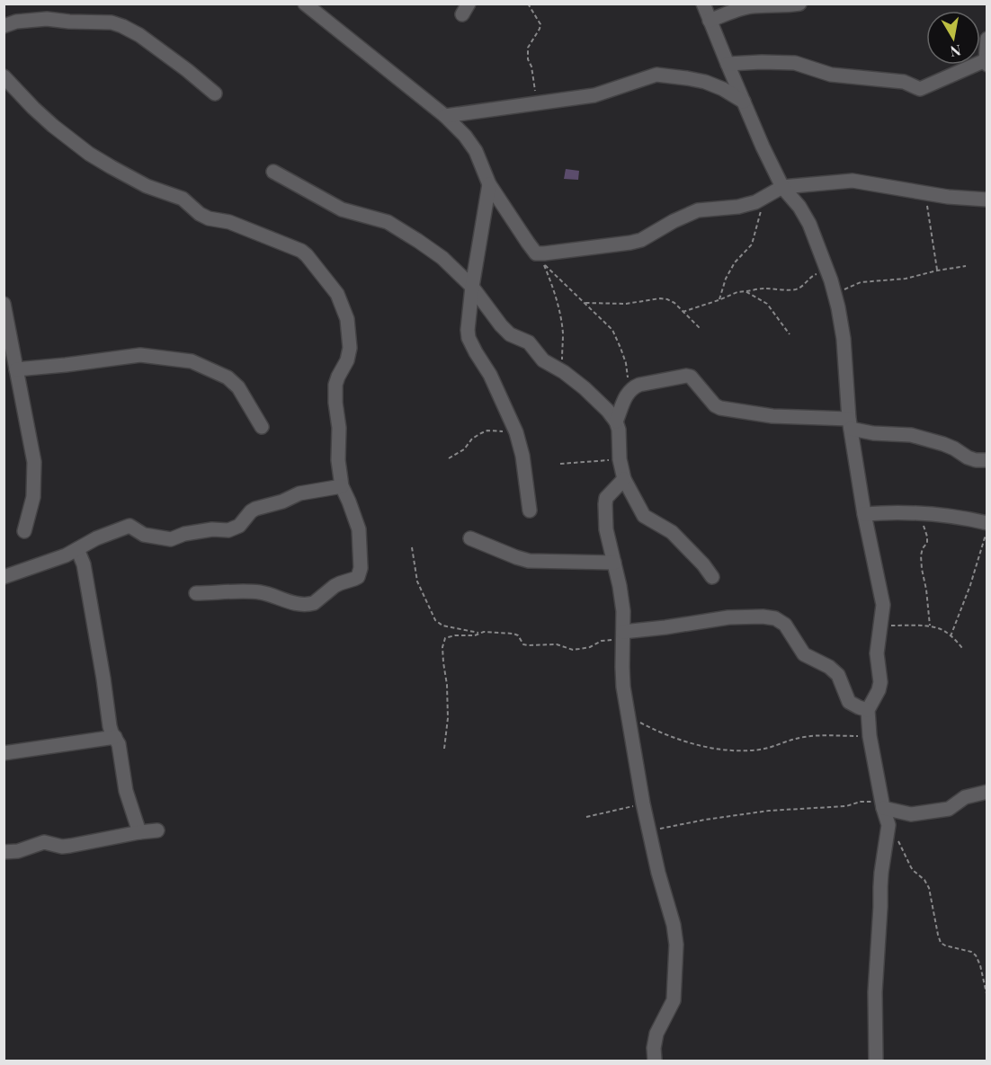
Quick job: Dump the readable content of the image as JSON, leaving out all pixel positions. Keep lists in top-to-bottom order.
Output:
{
  "north": "bottom"
}
